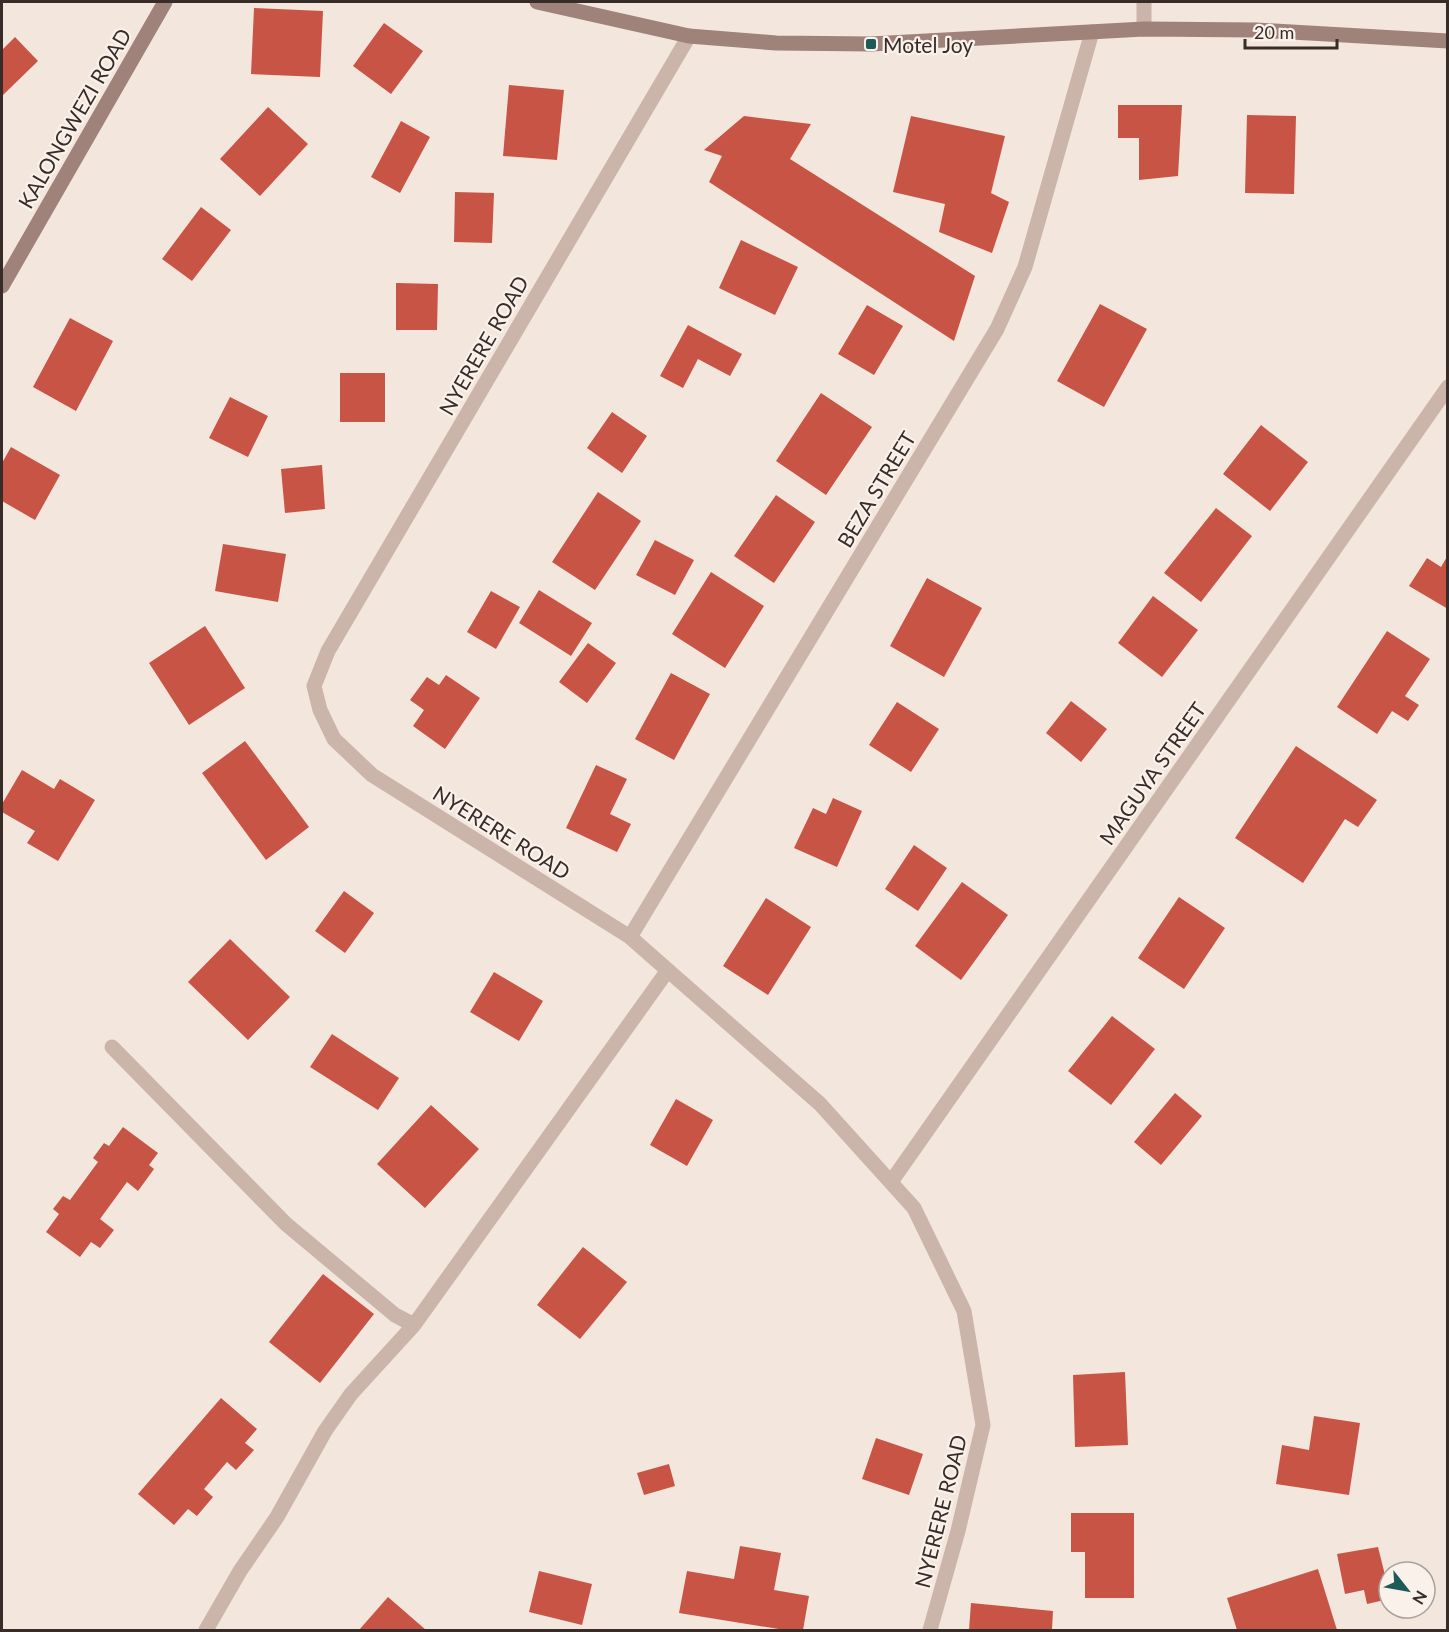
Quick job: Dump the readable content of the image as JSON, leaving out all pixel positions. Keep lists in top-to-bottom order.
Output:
{
  "streets": {
    "street": [
      "KALONGWEZI ROAD",
      "NYERERE ROAD",
      "BEZA STREET",
      "MAGUYA STREET"
    ]
  },
  "crossings": [
    ["NYERERE ROAD", "BEZA STREET"],
    ["NYERERE ROAD", "MAGUYA STREET"]
  ],
  "places": {
    "transit": ["Motel Joy"]
  },
  "scale_bar": "20 m",
  "north": "bottom right"
}
